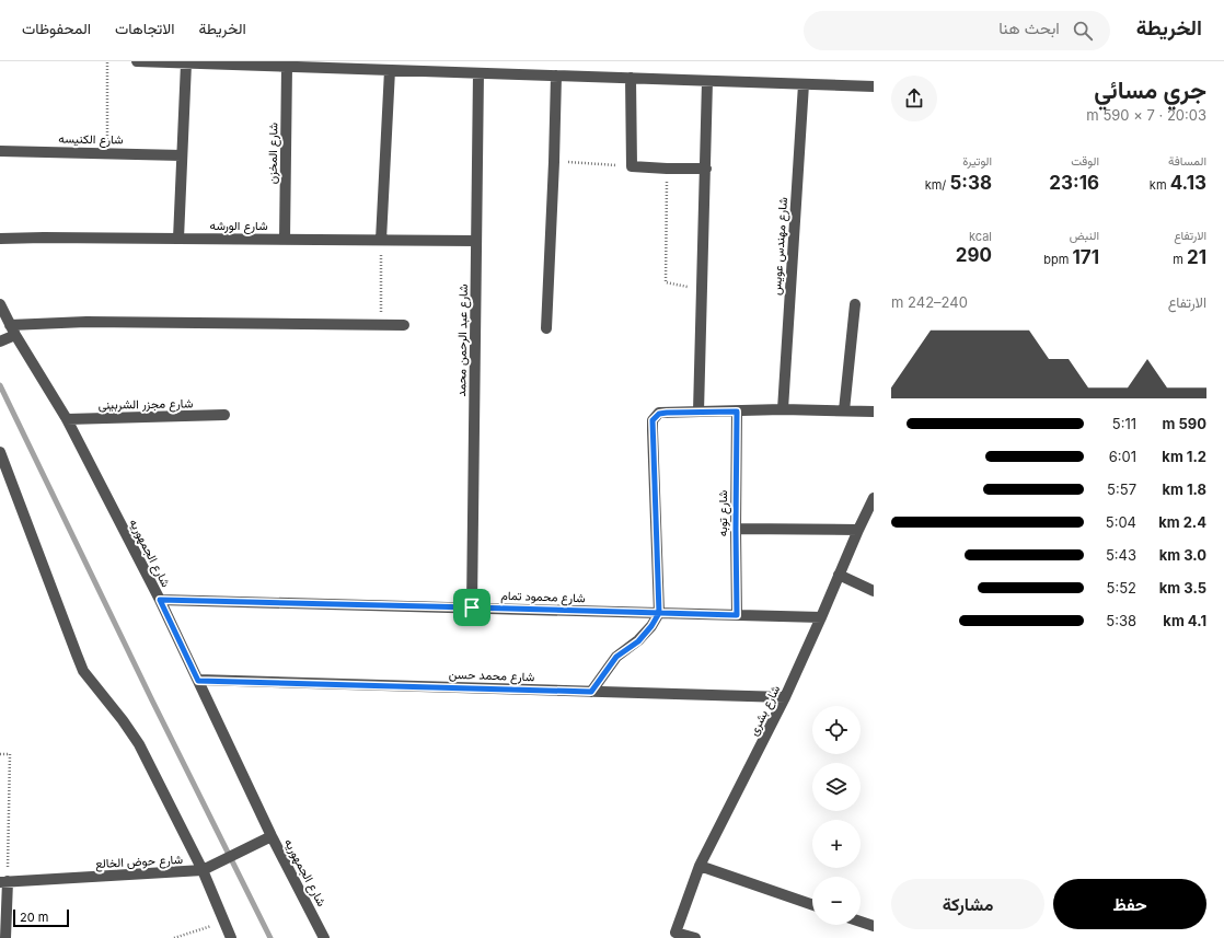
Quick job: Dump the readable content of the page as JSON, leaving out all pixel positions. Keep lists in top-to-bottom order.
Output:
{
  "streets": {
    "street": [
      "شارع الكنيسه",
      "شارع المخزن",
      "شارع الورشه",
      "شارع مهندس عويس",
      "شارع عبد الرحمن محمد",
      "شارع مجزر الشربينى",
      "شارع توبه",
      "شارع الجمهوريه",
      "شارع محمود تمام",
      "شارع محمد حسن",
      "شارع بشرى",
      "شارع حوض الخالع"
    ]
  },
  "crossings": [
    ["شارع المخزن", "شارع الورشه"],
    ["شارع الورشه", "شارع عبد الرحمن محمد"],
    ["شارع عبد الرحمن محمد", "شارع محمود تمام"],
    ["شارع مجزر الشربينى", "شارع الجمهوريه"],
    ["شارع توبه", "شارع محمود تمام"],
    ["شارع الجمهوريه", "شارع محمود تمام"],
    ["شارع الجمهوريه", "شارع محمد حسن"],
    ["شارع الجمهوريه", "شارع حوض الخالع"],
    ["شارع محمود تمام", "شارع بشرى"],
    ["شارع محمد حسن", "شارع بشرى"]
  ],
  "scale_bar": "20 m",
  "page": {
    "header": "الخريطة",
    "search": "ابحث هنا",
    "nav": ["الخريطة", "الاتجاهات", "المحفوظات"],
    "heading": ["جري مسائي", "20:03 · 7 × 590 m"],
    "stats": [
      ["المسافة", "4.13 km"],
      ["الوقت", "23:16"],
      ["الوتيرة", "5:38 /km"],
      ["الارتفاع", "21 m"],
      ["النبض", "171 bpm"],
      ["kcal", "290"]
    ],
    "chart": ["الارتفاع", "240–242 m"],
    "list": [
      {
        "name": "590 m",
        "note": "5:11"
      },
      {
        "name": "1.2 km",
        "note": "6:01"
      },
      {
        "name": "1.8 km",
        "note": "5:57"
      },
      {
        "name": "2.4 km",
        "note": "5:04"
      },
      {
        "name": "3.0 km",
        "note": "5:43"
      },
      {
        "name": "3.5 km",
        "note": "5:52"
      },
      {
        "name": "4.1 km",
        "note": "5:38"
      }
    ],
    "map_buttons": ["+", "−"],
    "buttons": ["حفظ", "مشاركة"],
    "scale": "20 m"
  }
}
